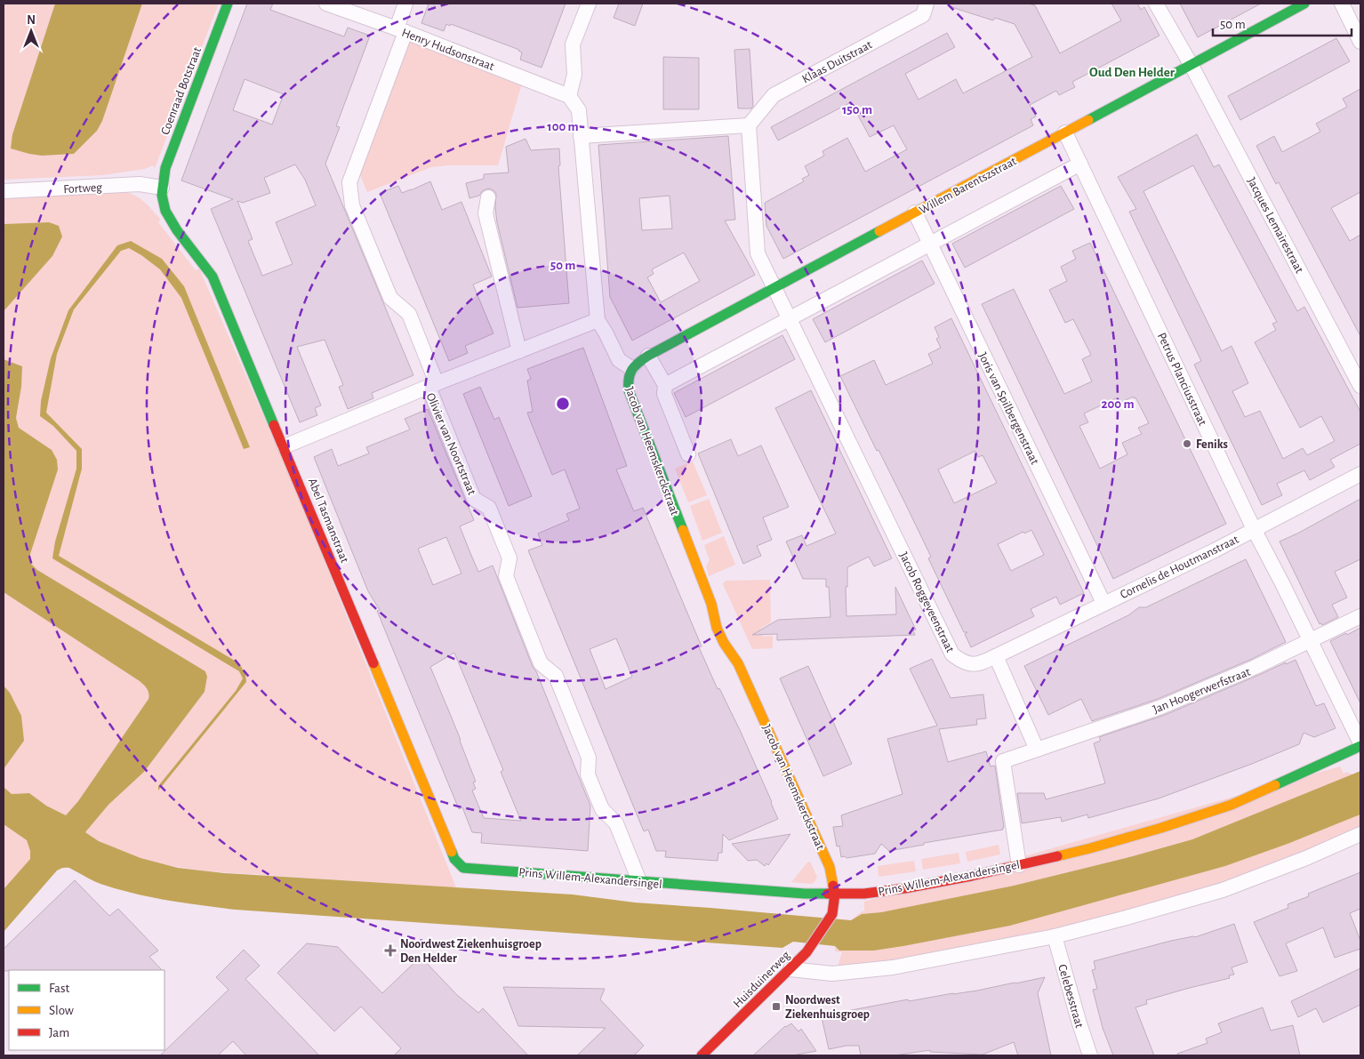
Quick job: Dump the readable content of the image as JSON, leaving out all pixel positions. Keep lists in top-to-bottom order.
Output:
{
  "streets": {
    "street": [
      "Henry Hudsonstraat",
      "Klaas Duitstraat",
      "Coenraad Botstraat",
      "Willem Barentszstraat",
      "Fortweg",
      "Jacques Lemairestraat",
      "Petrus Planciusstraat",
      "Joris van Spilbergenstraat",
      "Olivier van Noortstraat",
      "Jacob van Heemskerckstraat",
      "Abel Tasmanstraat",
      "Cornelis de Houtmanstraat",
      "Jacob Roggeveenstraat",
      "Jan Hoogerwerfstraat",
      "Prins Willem-Alexandersingel",
      "Huisduinerweg",
      "Celebesstraat"
    ]
  },
  "crossings": [
    ["Henry Hudsonstraat", "Olivier van Noortstraat"],
    ["Henry Hudsonstraat", "Jacob van Heemskerckstraat"],
    ["Klaas Duitstraat", "Jacob Roggeveenstraat"],
    ["Coenraad Botstraat", "Fortweg"],
    ["Coenraad Botstraat", "Abel Tasmanstraat"],
    ["Willem Barentszstraat", "Jacques Lemairestraat"],
    ["Willem Barentszstraat", "Petrus Planciusstraat"],
    ["Willem Barentszstraat", "Joris van Spilbergenstraat"],
    ["Willem Barentszstraat", "Jacob van Heemskerckstraat"],
    ["Willem Barentszstraat", "Jacob Roggeveenstraat"],
    ["Fortweg", "Abel Tasmanstraat"],
    ["Petrus Planciusstraat", "Cornelis de Houtmanstraat"],
    ["Petrus Planciusstraat", "Jan Hoogerwerfstraat"],
    ["Petrus Planciusstraat", "Prins Willem-Alexandersingel"],
    ["Joris van Spilbergenstraat", "Cornelis de Houtmanstraat"],
    ["Olivier van Noortstraat", "Prins Willem-Alexandersingel"],
    ["Jacob van Heemskerckstraat", "Prins Willem-Alexandersingel"],
    ["Jacob van Heemskerckstraat", "Huisduinerweg"],
    ["Abel Tasmanstraat", "Prins Willem-Alexandersingel"],
    ["Cornelis de Houtmanstraat", "Jacob Roggeveenstraat"]
  ],
  "districts": ["Oud Den Helder"],
  "places": {
    "other": ["Feniks"],
    "health": ["Noordwest Ziekenhuisgroep Den Helder"],
    "transit": ["Noordwest Ziekenhuisgroep"]
  },
  "legend": ["Fast", "Slow", "Jam"],
  "scale_bar": "50 m",
  "north": "top",
  "rings": [
    "150 m",
    "100 m",
    "50 m",
    "200 m"
  ]
}
